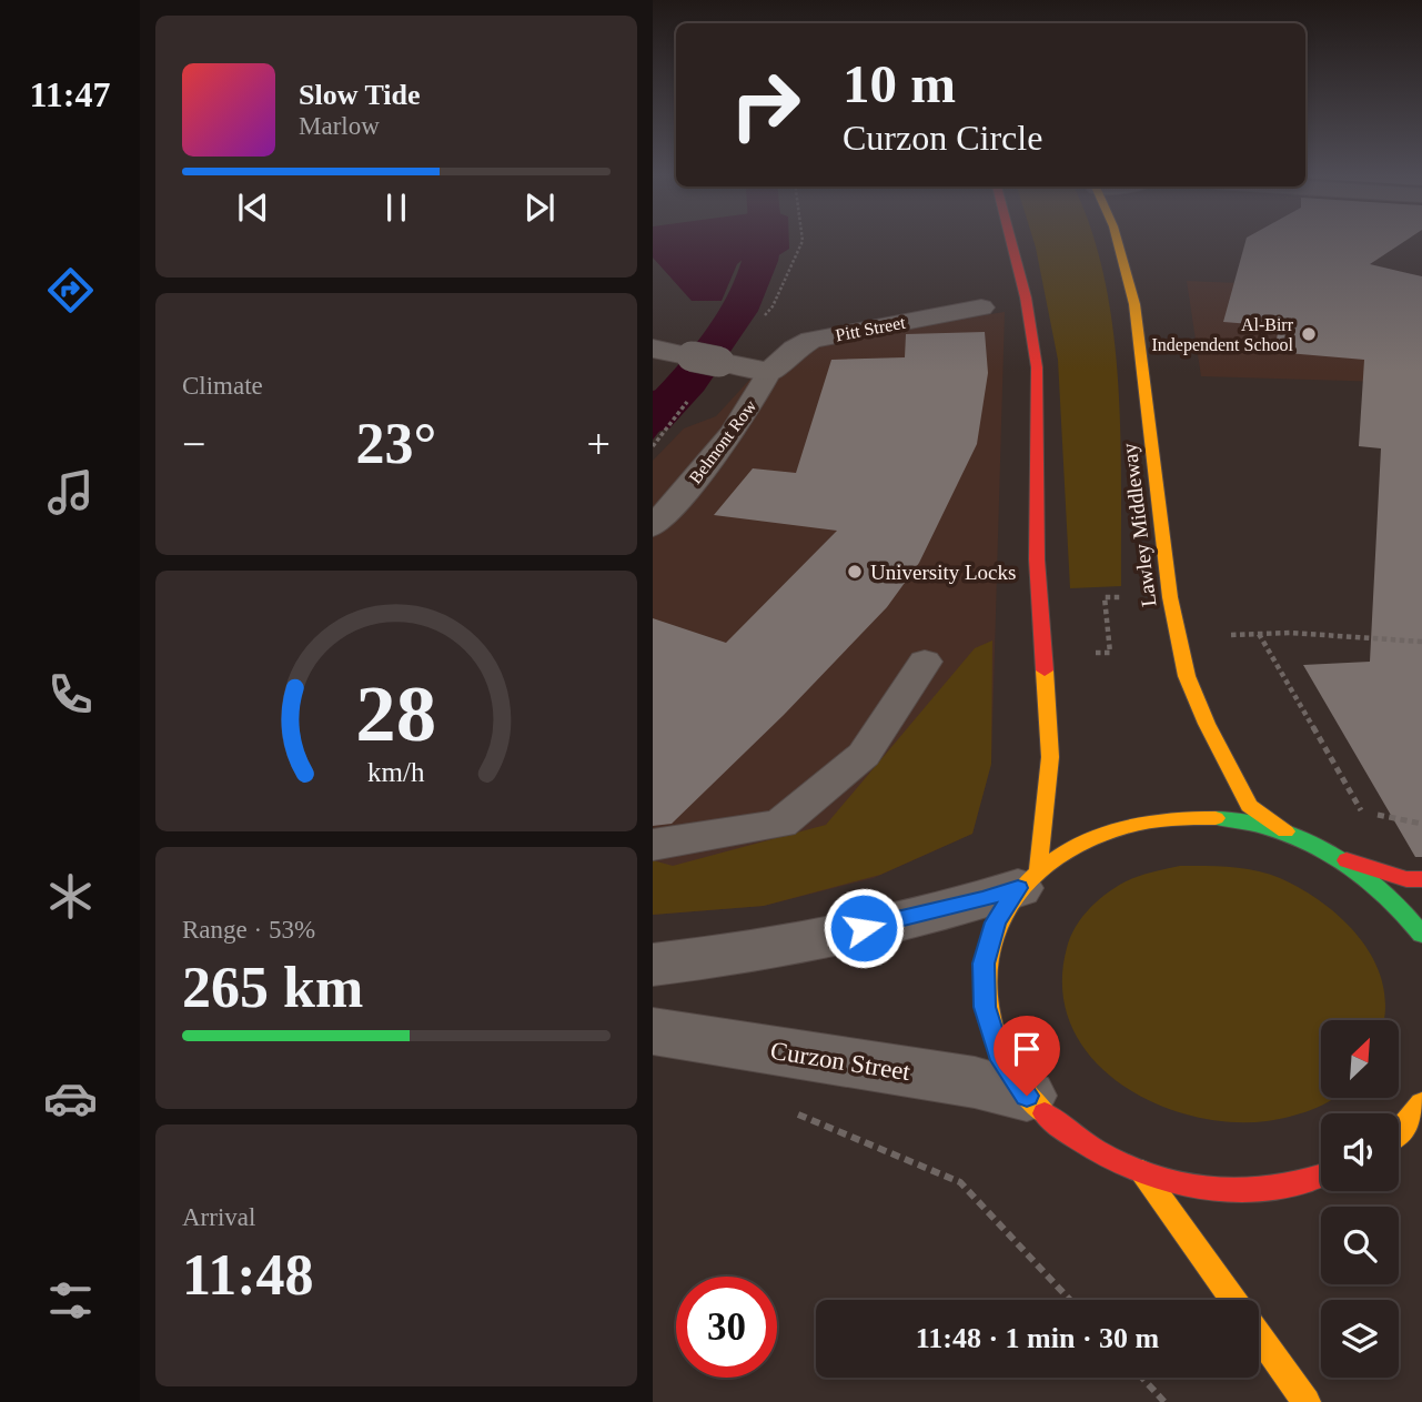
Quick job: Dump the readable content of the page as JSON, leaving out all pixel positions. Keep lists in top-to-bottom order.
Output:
{
  "streets": {
    "main road": ["Lawley Middleway"],
    "street": ["Pitt Street", "Belmont Row", "Curzon Street"]
  },
  "crossings": [
    ["Pitt Street", "Belmont Row"]
  ],
  "places": ["Al-Birr Independent School", "University Locks"],
  "north": "top right",
  "page": {
    "tabs": "11:47",
    "turn": ["10 m", "Curzon Circle"],
    "song": ["Slow Tide", "Marlow"],
    "tile": [
      "Climate",
      ["Range · 53%", "265 km"],
      ["Arrival", "11:48"]
    ],
    "heat": ["−", "23°", "+"],
    "limit": "30",
    "trip": "11:48 · 1 min · 30 m",
    "gauge": ["28", "km/h"]
  }
}
